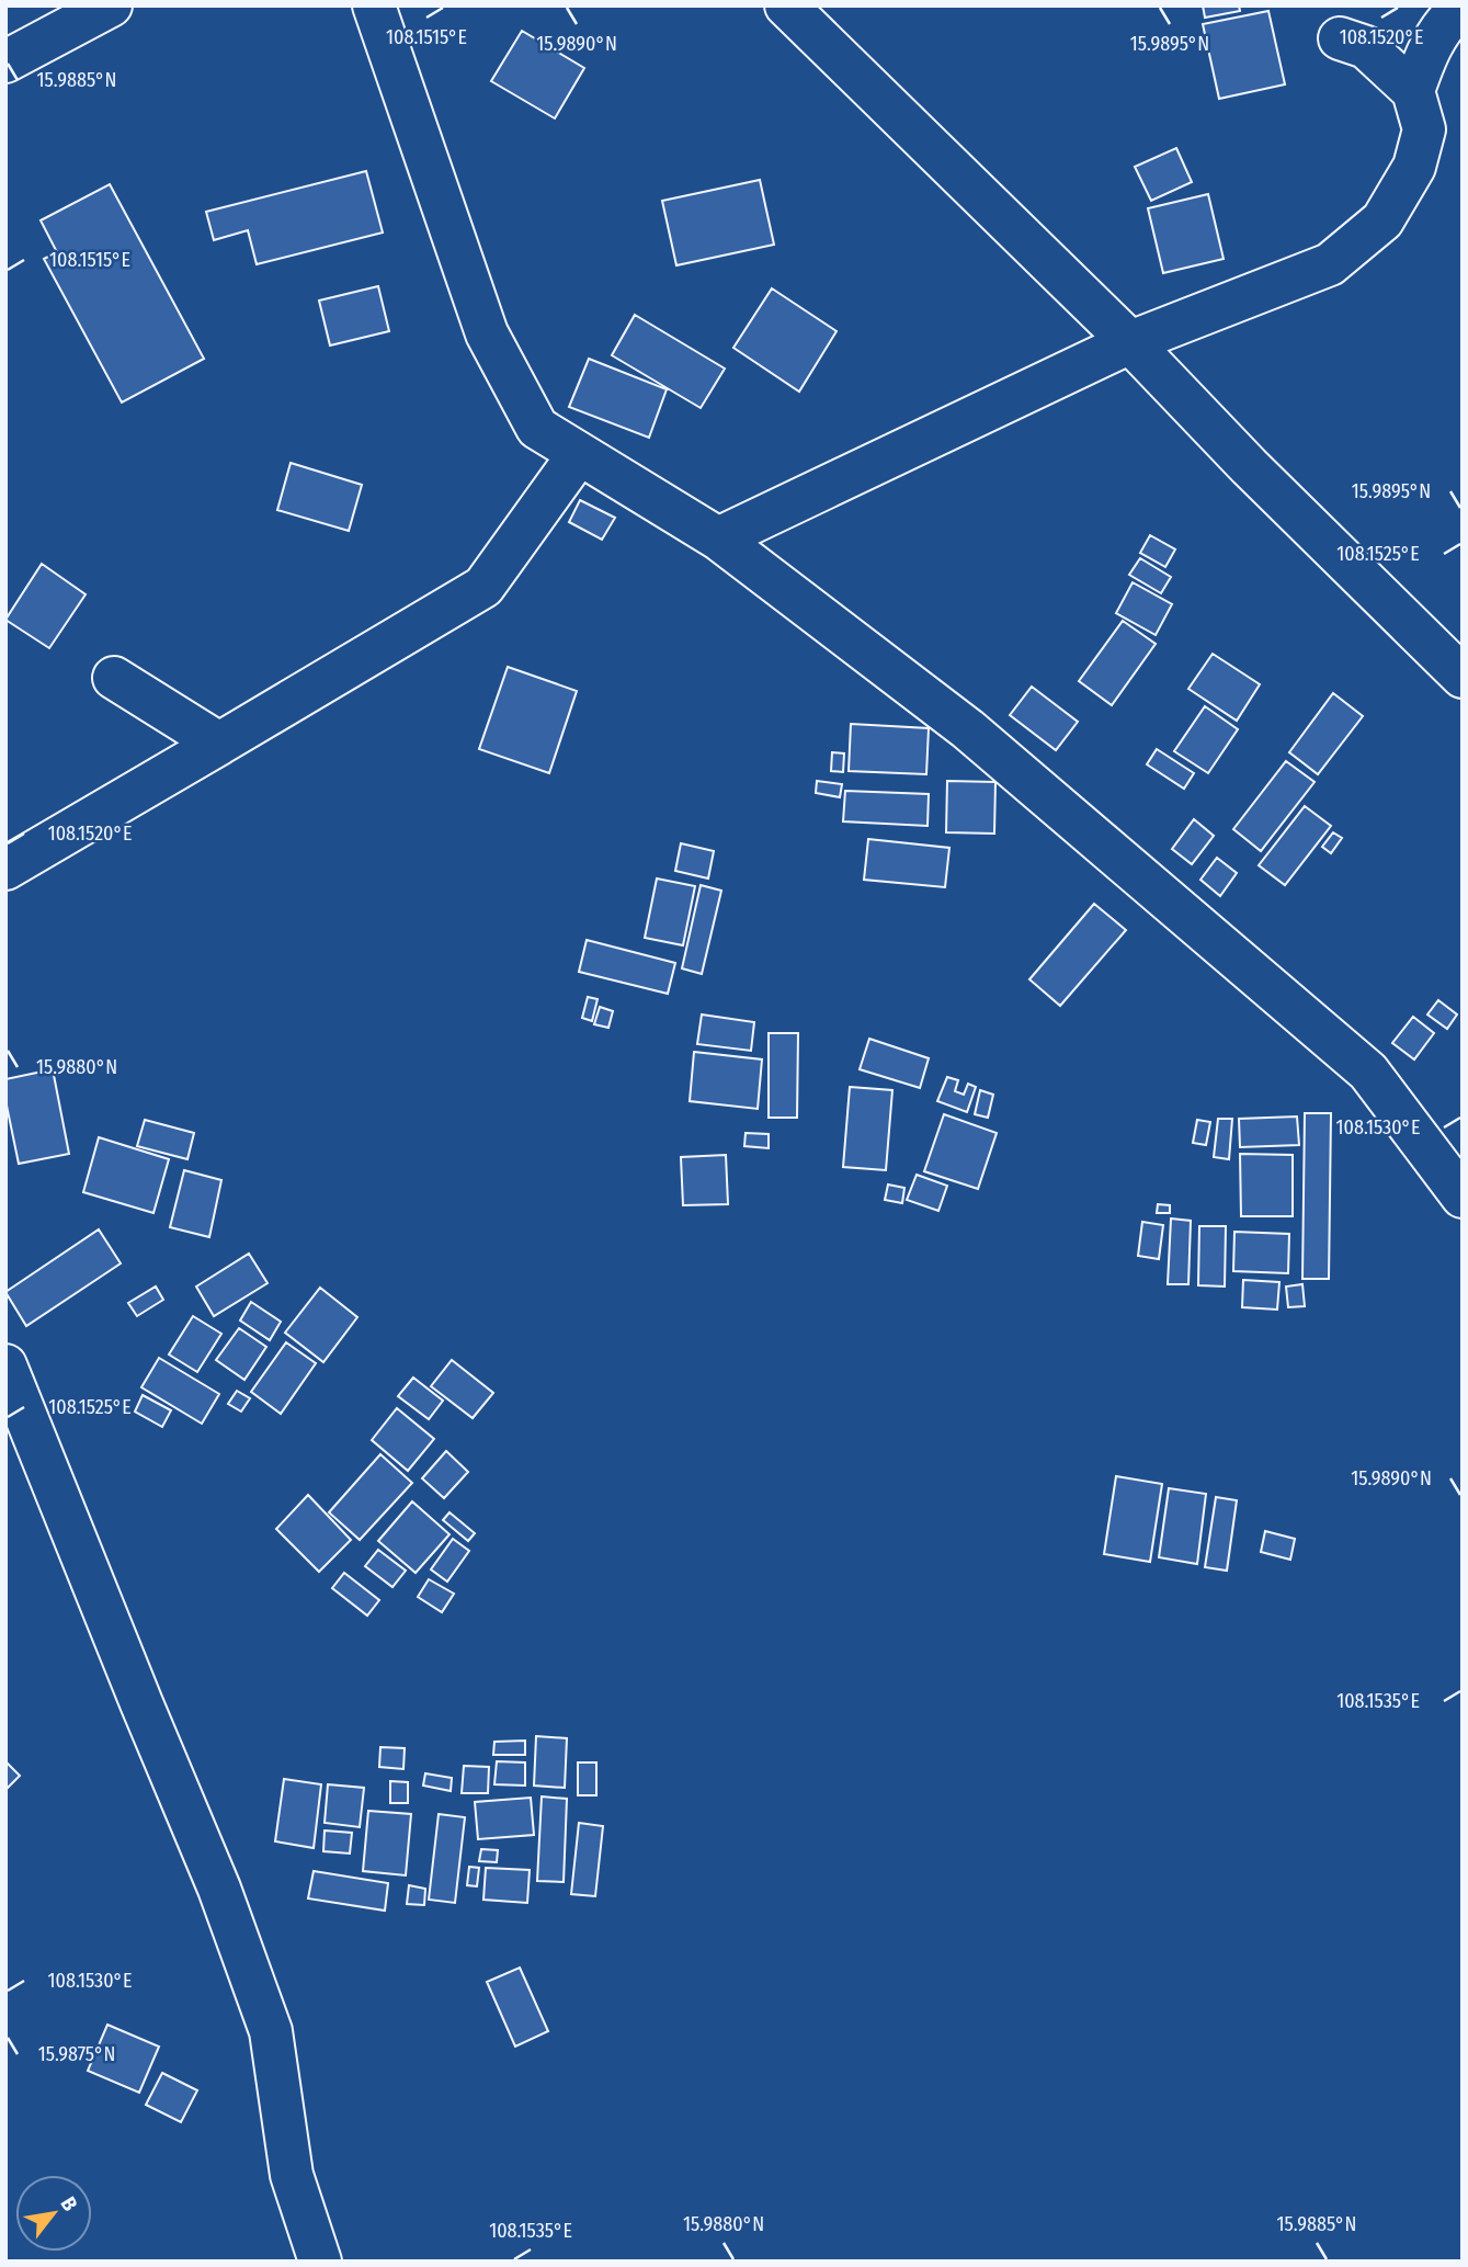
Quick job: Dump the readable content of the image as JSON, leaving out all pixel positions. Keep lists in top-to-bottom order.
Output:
{
  "north": "top right",
  "coordinates": [
    "108.1515°E",
    "108.1520°E",
    "15.9890°N",
    "15.9895°N",
    "15.9885°N",
    "108.1525°E",
    "15.9880°N",
    "108.1530°E",
    "108.1535°E",
    "15.9875°N"
  ]
}
